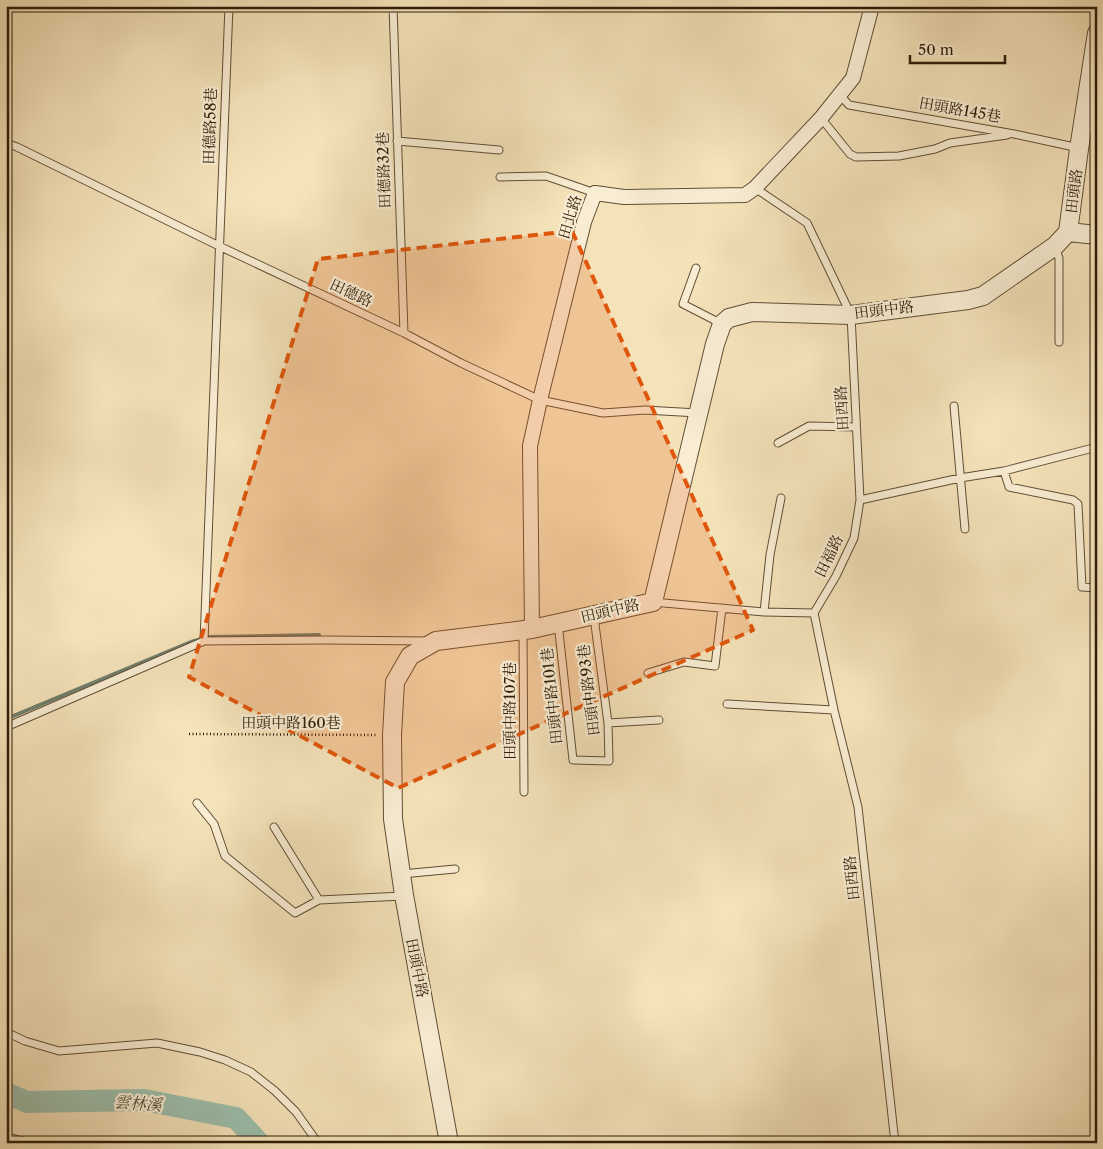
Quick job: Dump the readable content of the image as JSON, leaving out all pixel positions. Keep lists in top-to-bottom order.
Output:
{
  "streets": {
    "street": ["田頭路", "田北路", "田頭中路"],
    "lane": [
      "田頭路145巷",
      "田德路58巷",
      "田德路32巷",
      "田德路",
      "田西路",
      "田福路",
      "田頭中路93巷",
      "田頭中路101巷",
      "田頭中路107巷"
    ],
    "path": ["田頭中路160巷"]
  },
  "crossings": [
    ["田頭路145巷", "田頭路"],
    ["田頭路145巷", "田北路"],
    ["田德路58巷", "田德路"],
    ["田德路32巷", "田德路"],
    ["田頭路", "田頭中路"],
    ["田北路", "田德路"],
    ["田北路", "田頭中路"],
    ["田北路", "田頭中路107巷"],
    ["田德路", "田頭中路"],
    ["田頭中路", "田西路"],
    ["田頭中路", "田頭中路93巷"],
    ["田頭中路", "田頭中路101巷"],
    ["田頭中路", "田頭中路107巷"],
    ["田頭中路", "田頭中路160巷"],
    ["田西路", "田福路"],
    ["田頭中路93巷", "田頭中路101巷"]
  ],
  "water": ["雲林溪"],
  "scale_bar": "50 m"
}
